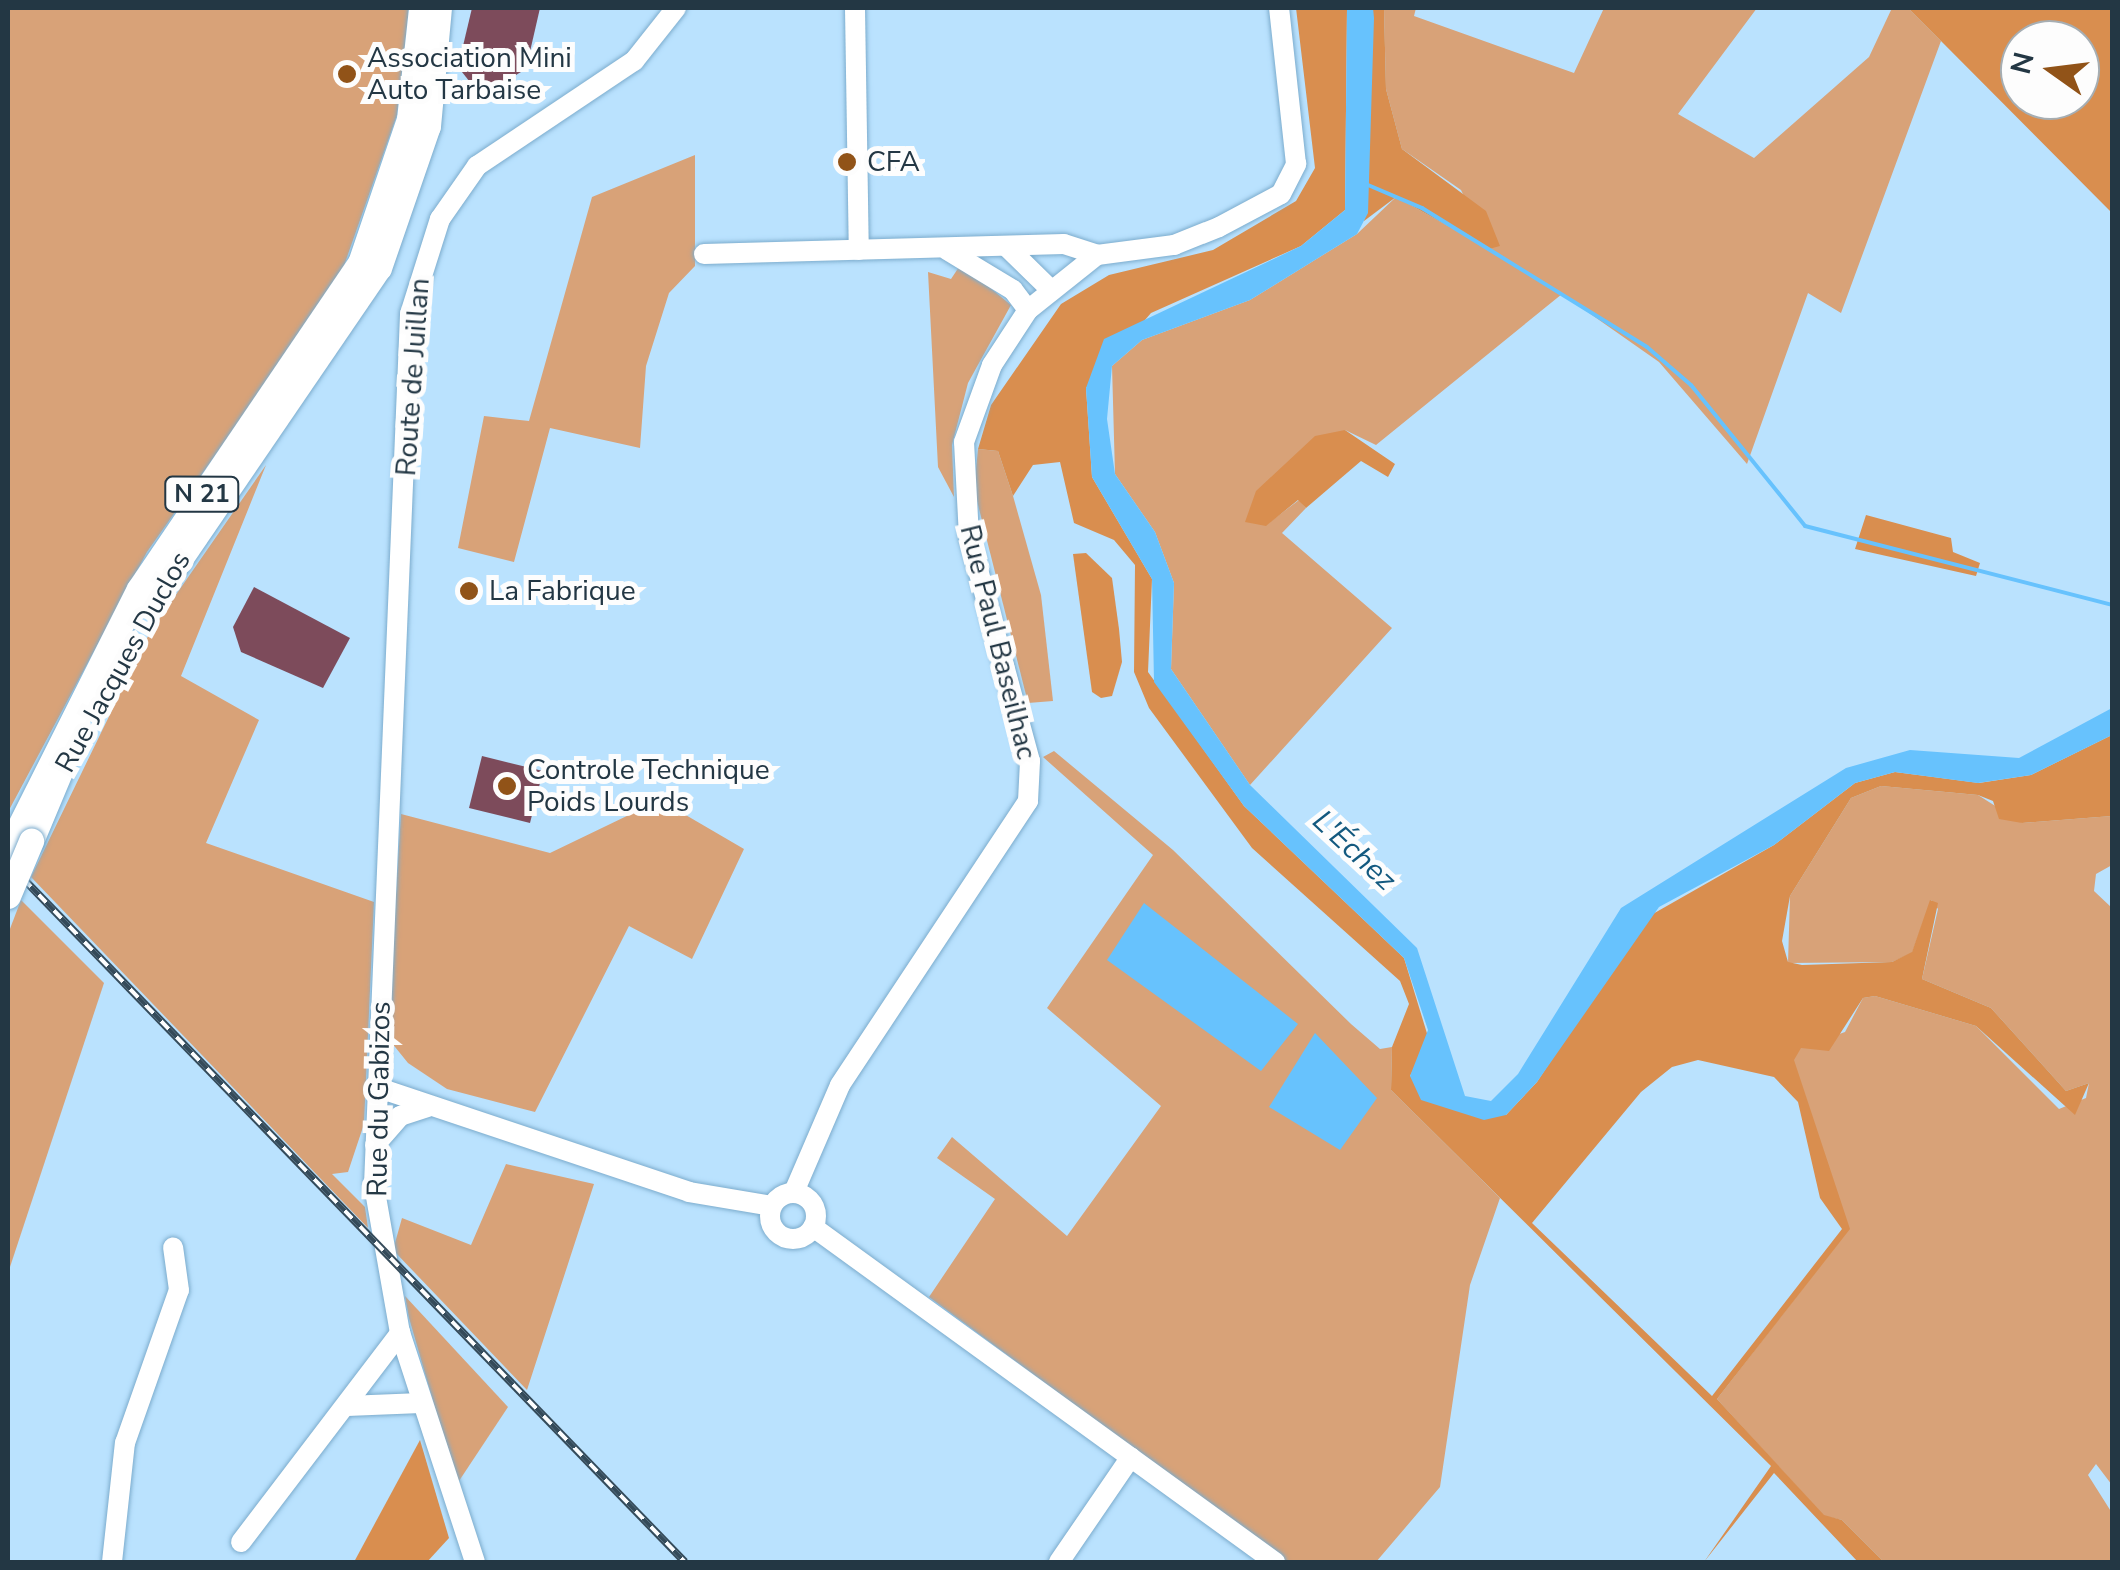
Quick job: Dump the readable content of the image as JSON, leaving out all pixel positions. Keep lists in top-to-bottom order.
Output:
{
  "streets": {
    "main road": ["N 21", "Rue Jacques Duclos"],
    "street": ["Route de Juillan", "Rue Paul Baseilhac", "Rue du Gabizos"]
  },
  "crossings": [
    ["Route de Juillan", "Rue du Gabizos"],
    ["N 21", "Rue Jacques Duclos"]
  ],
  "water": ["L'Échez"],
  "places": [
    "Association Mini Auto Tarbaise",
    "CFA",
    "La Fabrique",
    "Controle Technique Poids Lourds"
  ],
  "north": "left"
}
